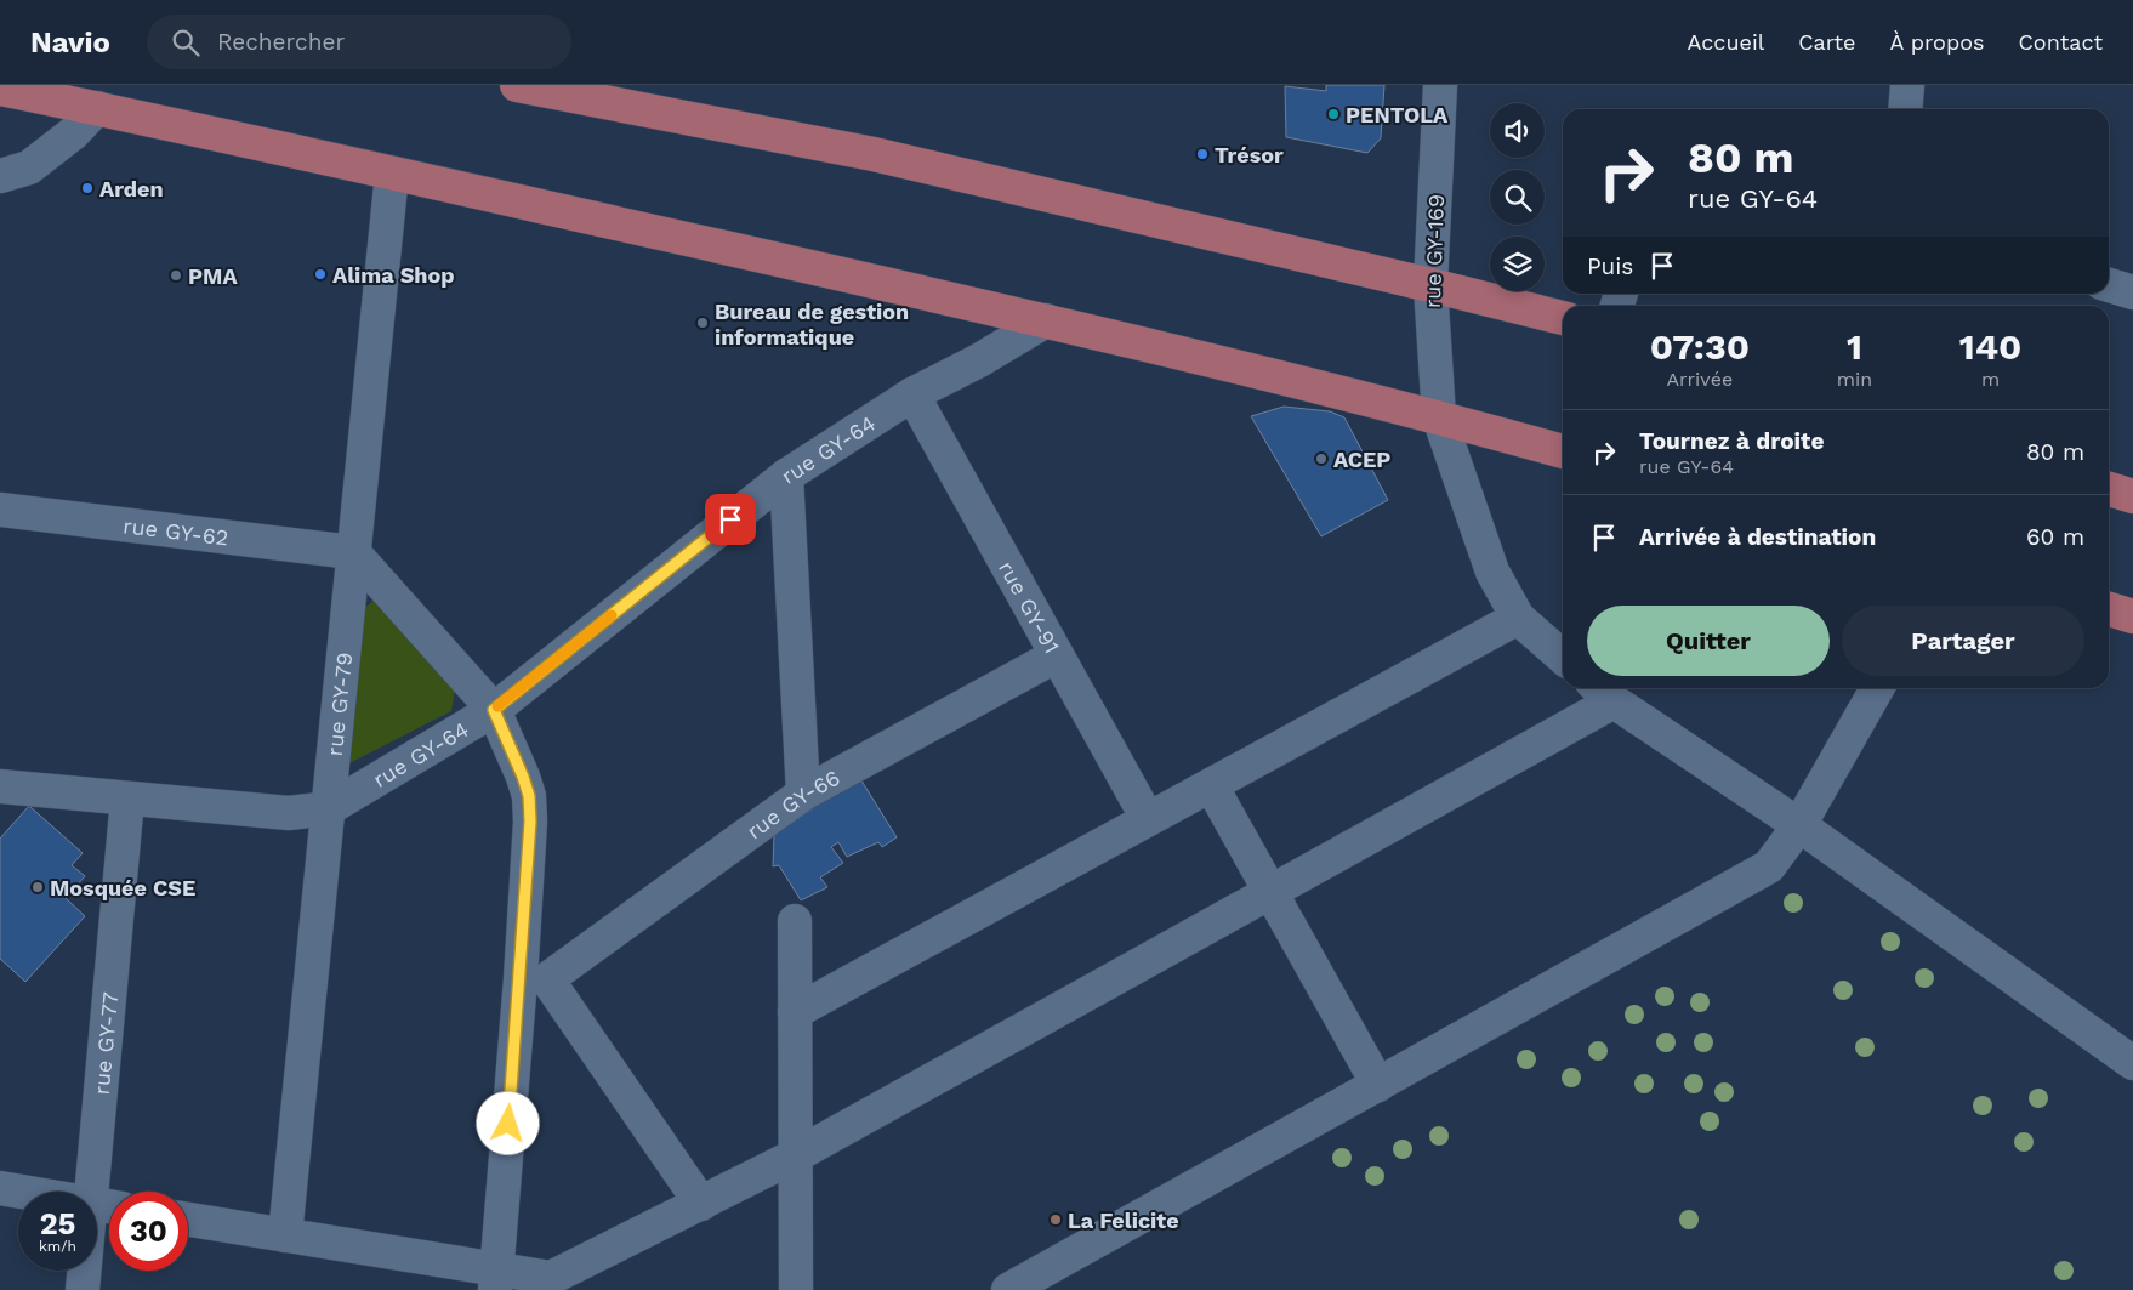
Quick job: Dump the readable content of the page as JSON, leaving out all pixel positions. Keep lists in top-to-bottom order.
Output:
{
  "streets": {
    "street": [
      "rue GY-169",
      "rue GY-64",
      "rue GY-62",
      "rue GY-91",
      "rue GY-79",
      "rue GY-66",
      "rue GY-77"
    ]
  },
  "crossings": [
    ["rue GY-64", "rue GY-91"],
    ["rue GY-64", "rue GY-79"],
    ["rue GY-64", "rue GY-77"],
    ["rue GY-62", "rue GY-79"],
    ["rue GY-91", "rue GY-66"]
  ],
  "places": [
    "PENTOLA",
    "Trésor",
    "Arden",
    "Alima Shop",
    "PMA",
    "Bureau de gestion informatique",
    "ACEP",
    "Mosquée CSE",
    "La Felicite"
  ],
  "page": {
    "header": "Navio",
    "search": "Rechercher",
    "nav": [
      "Accueil",
      "Carte",
      "À propos",
      "Contact"
    ],
    "turn": ["80 m", "rue GY-64"],
    "then": "Puis",
    "eta": [
      "07:30",
      "Arrivée",
      "1",
      "min",
      "140",
      "m"
    ],
    "list": [
      {
        "name": "Tournez à droite",
        "note": "rue GY-64",
        "value": "80 m"
      },
      {
        "name": "Arrivée à destination",
        "value": "60 m"
      }
    ],
    "buttons": ["Quitter", "Partager"],
    "speed": "25 km/h",
    "limit": "30"
  }
}
